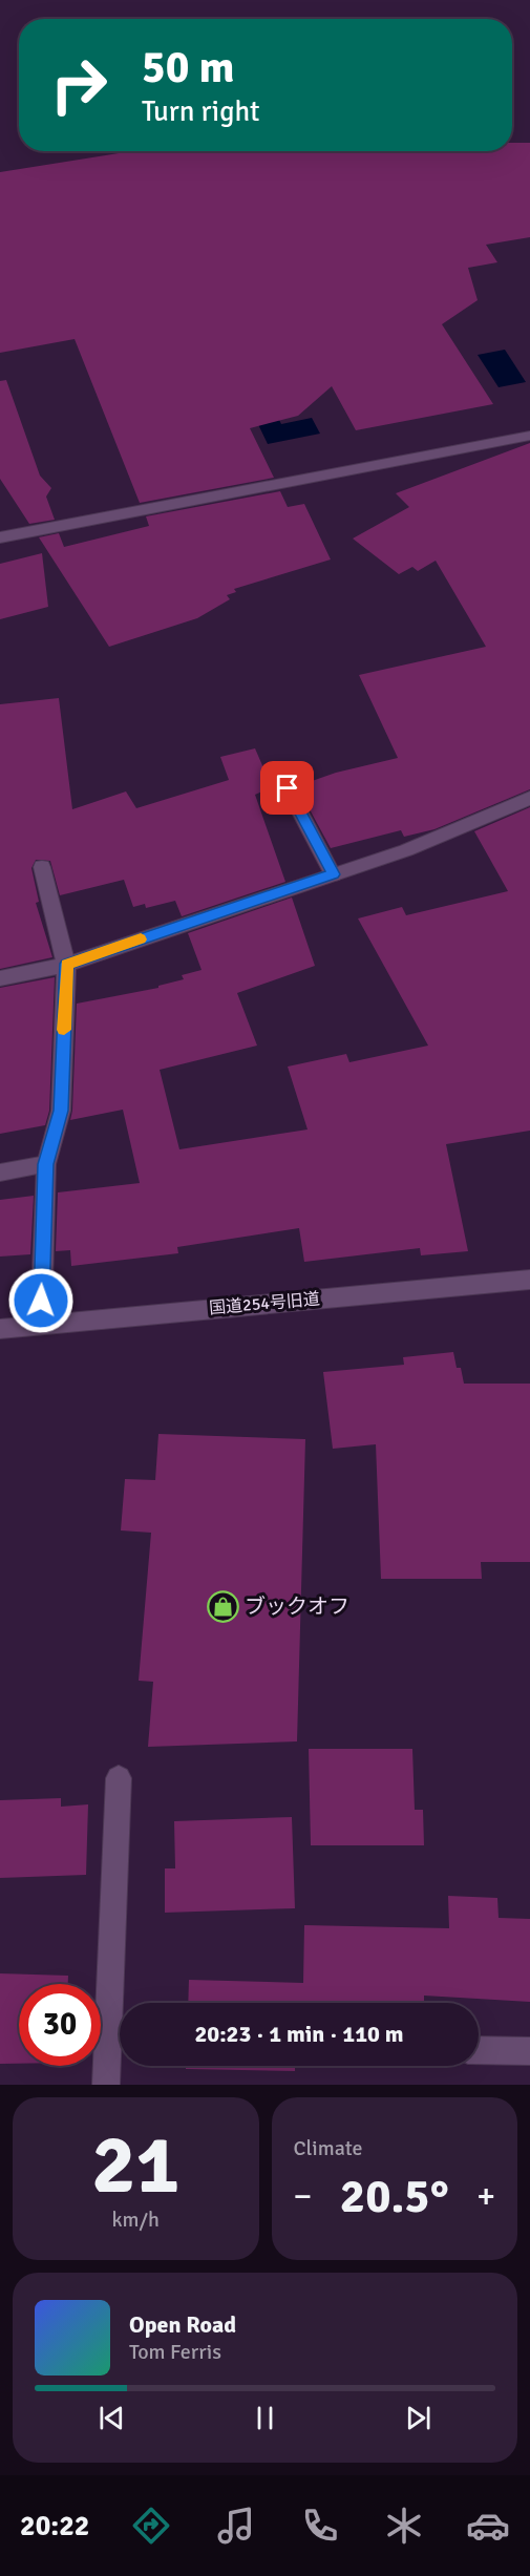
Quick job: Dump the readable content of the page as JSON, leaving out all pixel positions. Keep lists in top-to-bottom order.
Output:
{
  "streets": {
    "street": ["国道254号旧道"]
  },
  "places": {
    "shop": ["ブックオフ"]
  },
  "page": {
    "turn": ["50 m", "Turn right"],
    "limit": "30",
    "trip": "20:23 · 1 min · 110 m",
    "tile": [
      ["21", "km/h"],
      "Climate"
    ],
    "heat": ["−", "20.5°", "+"],
    "song": ["Open Road", "Tom Ferris"],
    "tabs": "20:22"
  }
}
